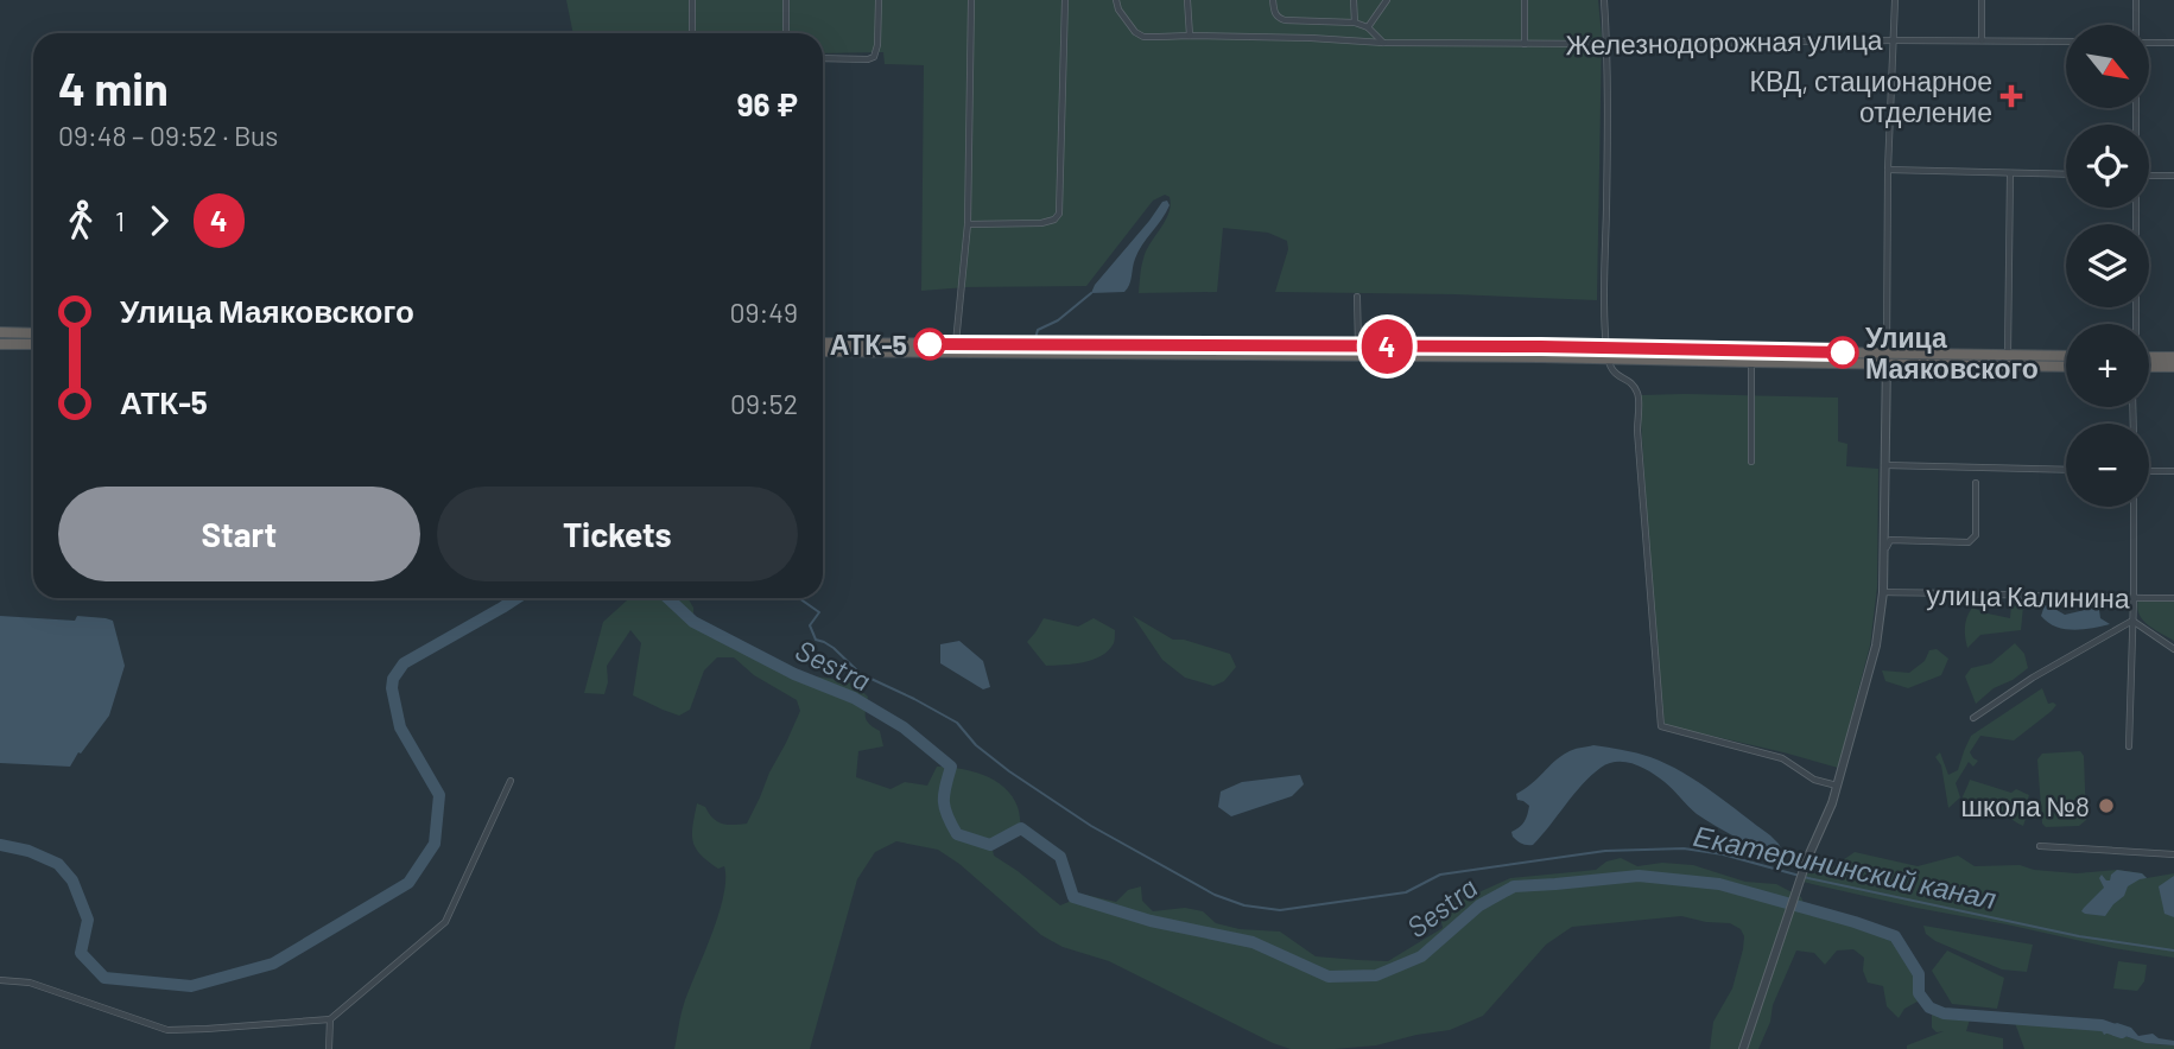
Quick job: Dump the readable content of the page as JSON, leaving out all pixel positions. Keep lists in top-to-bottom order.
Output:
{
  "streets": {
    "street": ["Железнодорожная улица", "улица Калинина"]
  },
  "water": ["Sestra", "Екатерининский канал"],
  "places": {
    "health": ["КВД, стационарное отделение"],
    "other": ["АТК-5", "Улица Маяковского", "школа №8"]
  },
  "lines": ["bus line 4"],
  "north": "bottom right",
  "page": {
    "on_map": "4",
    "map_buttons": ["+", "−"],
    "heading": ["4 min", "09:48 – 09:52 · Bus", "96 ₽"],
    "legs": ["1", "4"],
    "list": [
      {
        "name": "Улица Маяковского",
        "value": "09:49"
      },
      {
        "name": "АТК-5",
        "value": "09:52"
      }
    ],
    "buttons": ["Start", "Tickets"]
  }
}
